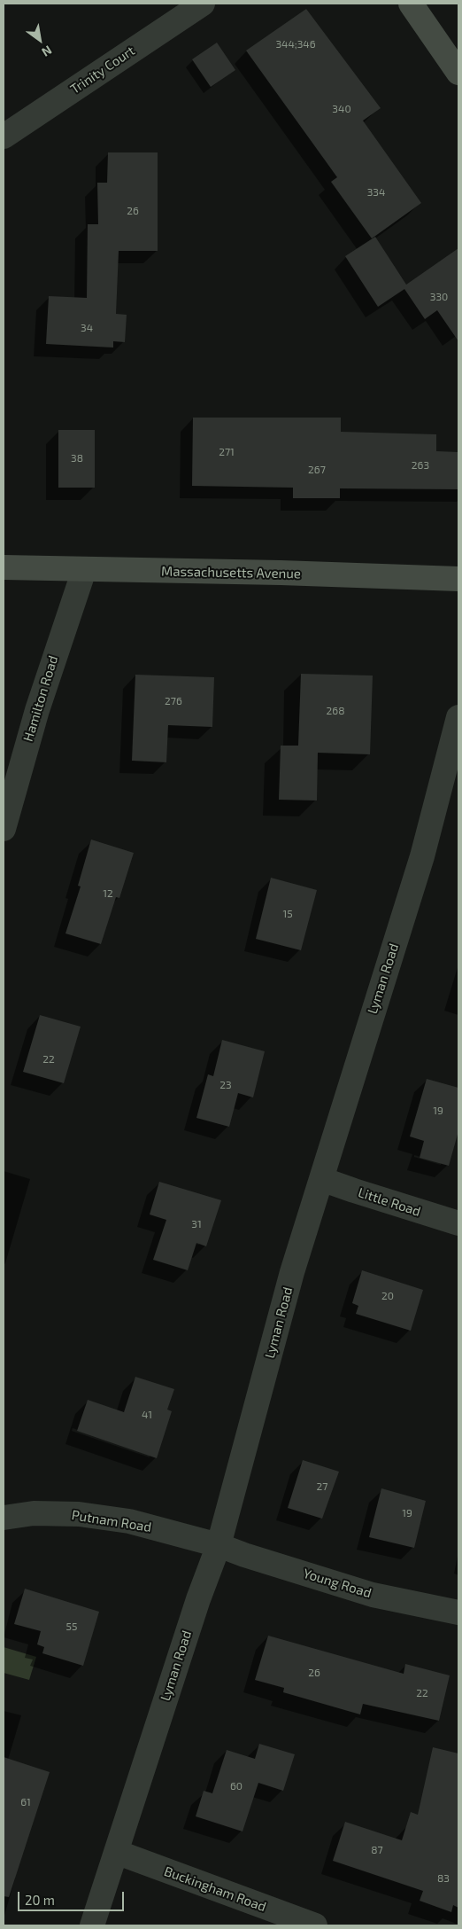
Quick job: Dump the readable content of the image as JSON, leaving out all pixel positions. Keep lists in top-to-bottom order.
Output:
{
  "streets": {
    "main road": ["Massachusetts Avenue"],
    "street": [
      "Trinity Court",
      "Hamilton Road",
      "Lyman Road",
      "Little Road",
      "Putnam Road",
      "Young Road",
      "Buckingham Road"
    ]
  },
  "crossings": [
    ["Massachusetts Avenue", "Hamilton Road"],
    ["Lyman Road", "Little Road"],
    ["Lyman Road", "Putnam Road"],
    ["Lyman Road", "Young Road"],
    ["Lyman Road", "Buckingham Road"],
    ["Putnam Road", "Young Road"]
  ],
  "house_numbers": [
    "344;346",
    "340",
    "334",
    "26",
    "330",
    "34",
    "271",
    "38",
    "263",
    "267",
    "276",
    "268",
    "12",
    "15",
    "22",
    "23",
    "19",
    "31",
    "20",
    "41",
    "27",
    "19",
    "55",
    "26",
    "22",
    "60",
    "61",
    "87",
    "83"
  ],
  "scale_bar": "20 m",
  "north": "bottom right"
}
